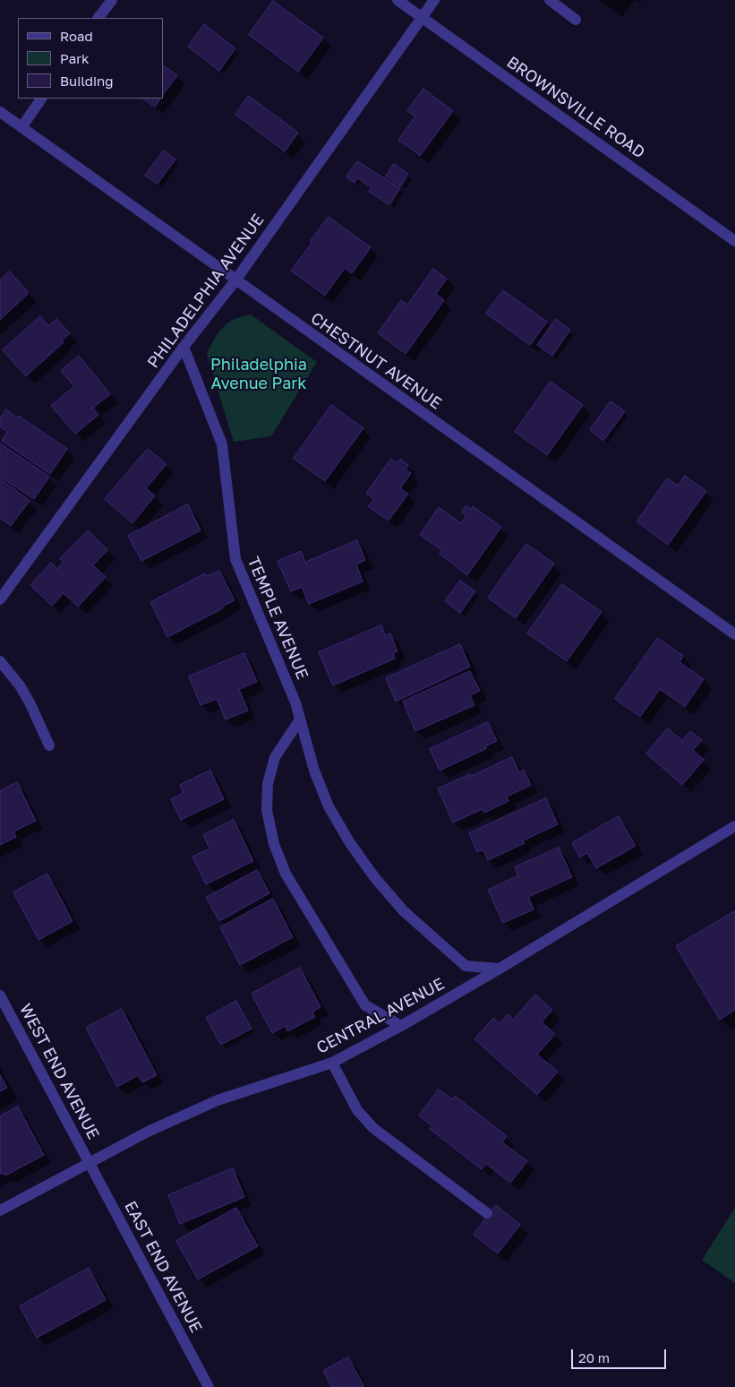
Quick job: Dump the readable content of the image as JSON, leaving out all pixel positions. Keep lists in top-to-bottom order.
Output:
{
  "streets": {
    "street": [
      "BROWNSVILLE ROAD",
      "PHILADELPHIA AVENUE",
      "CHESTNUT AVENUE",
      "TEMPLE AVENUE",
      "CENTRAL AVENUE",
      "WEST END AVENUE",
      "EAST END AVENUE"
    ]
  },
  "crossings": [
    ["BROWNSVILLE ROAD", "PHILADELPHIA AVENUE"],
    ["PHILADELPHIA AVENUE", "CHESTNUT AVENUE"],
    ["PHILADELPHIA AVENUE", "TEMPLE AVENUE"],
    ["TEMPLE AVENUE", "CENTRAL AVENUE"],
    ["CENTRAL AVENUE", "WEST END AVENUE"],
    ["CENTRAL AVENUE", "EAST END AVENUE"],
    ["WEST END AVENUE", "EAST END AVENUE"]
  ],
  "parks": ["Philadelphia Avenue Park"],
  "legend": ["Road", "Park", "Building"],
  "scale_bar": "20 m"
}
